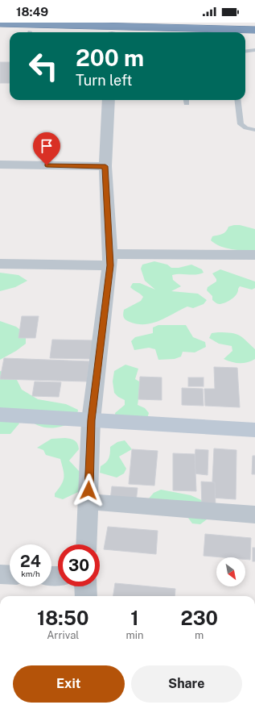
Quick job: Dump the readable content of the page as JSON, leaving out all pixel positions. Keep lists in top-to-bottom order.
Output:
{
  "north": "bottom right",
  "page": {
    "status": "18:49",
    "turn": ["200 m", "Turn left"],
    "speed": "24 km/h",
    "limit": "30",
    "eta": [
      "18:50",
      "Arrival",
      "1",
      "min",
      "230",
      "m"
    ],
    "buttons": ["Exit", "Share"]
  }
}
